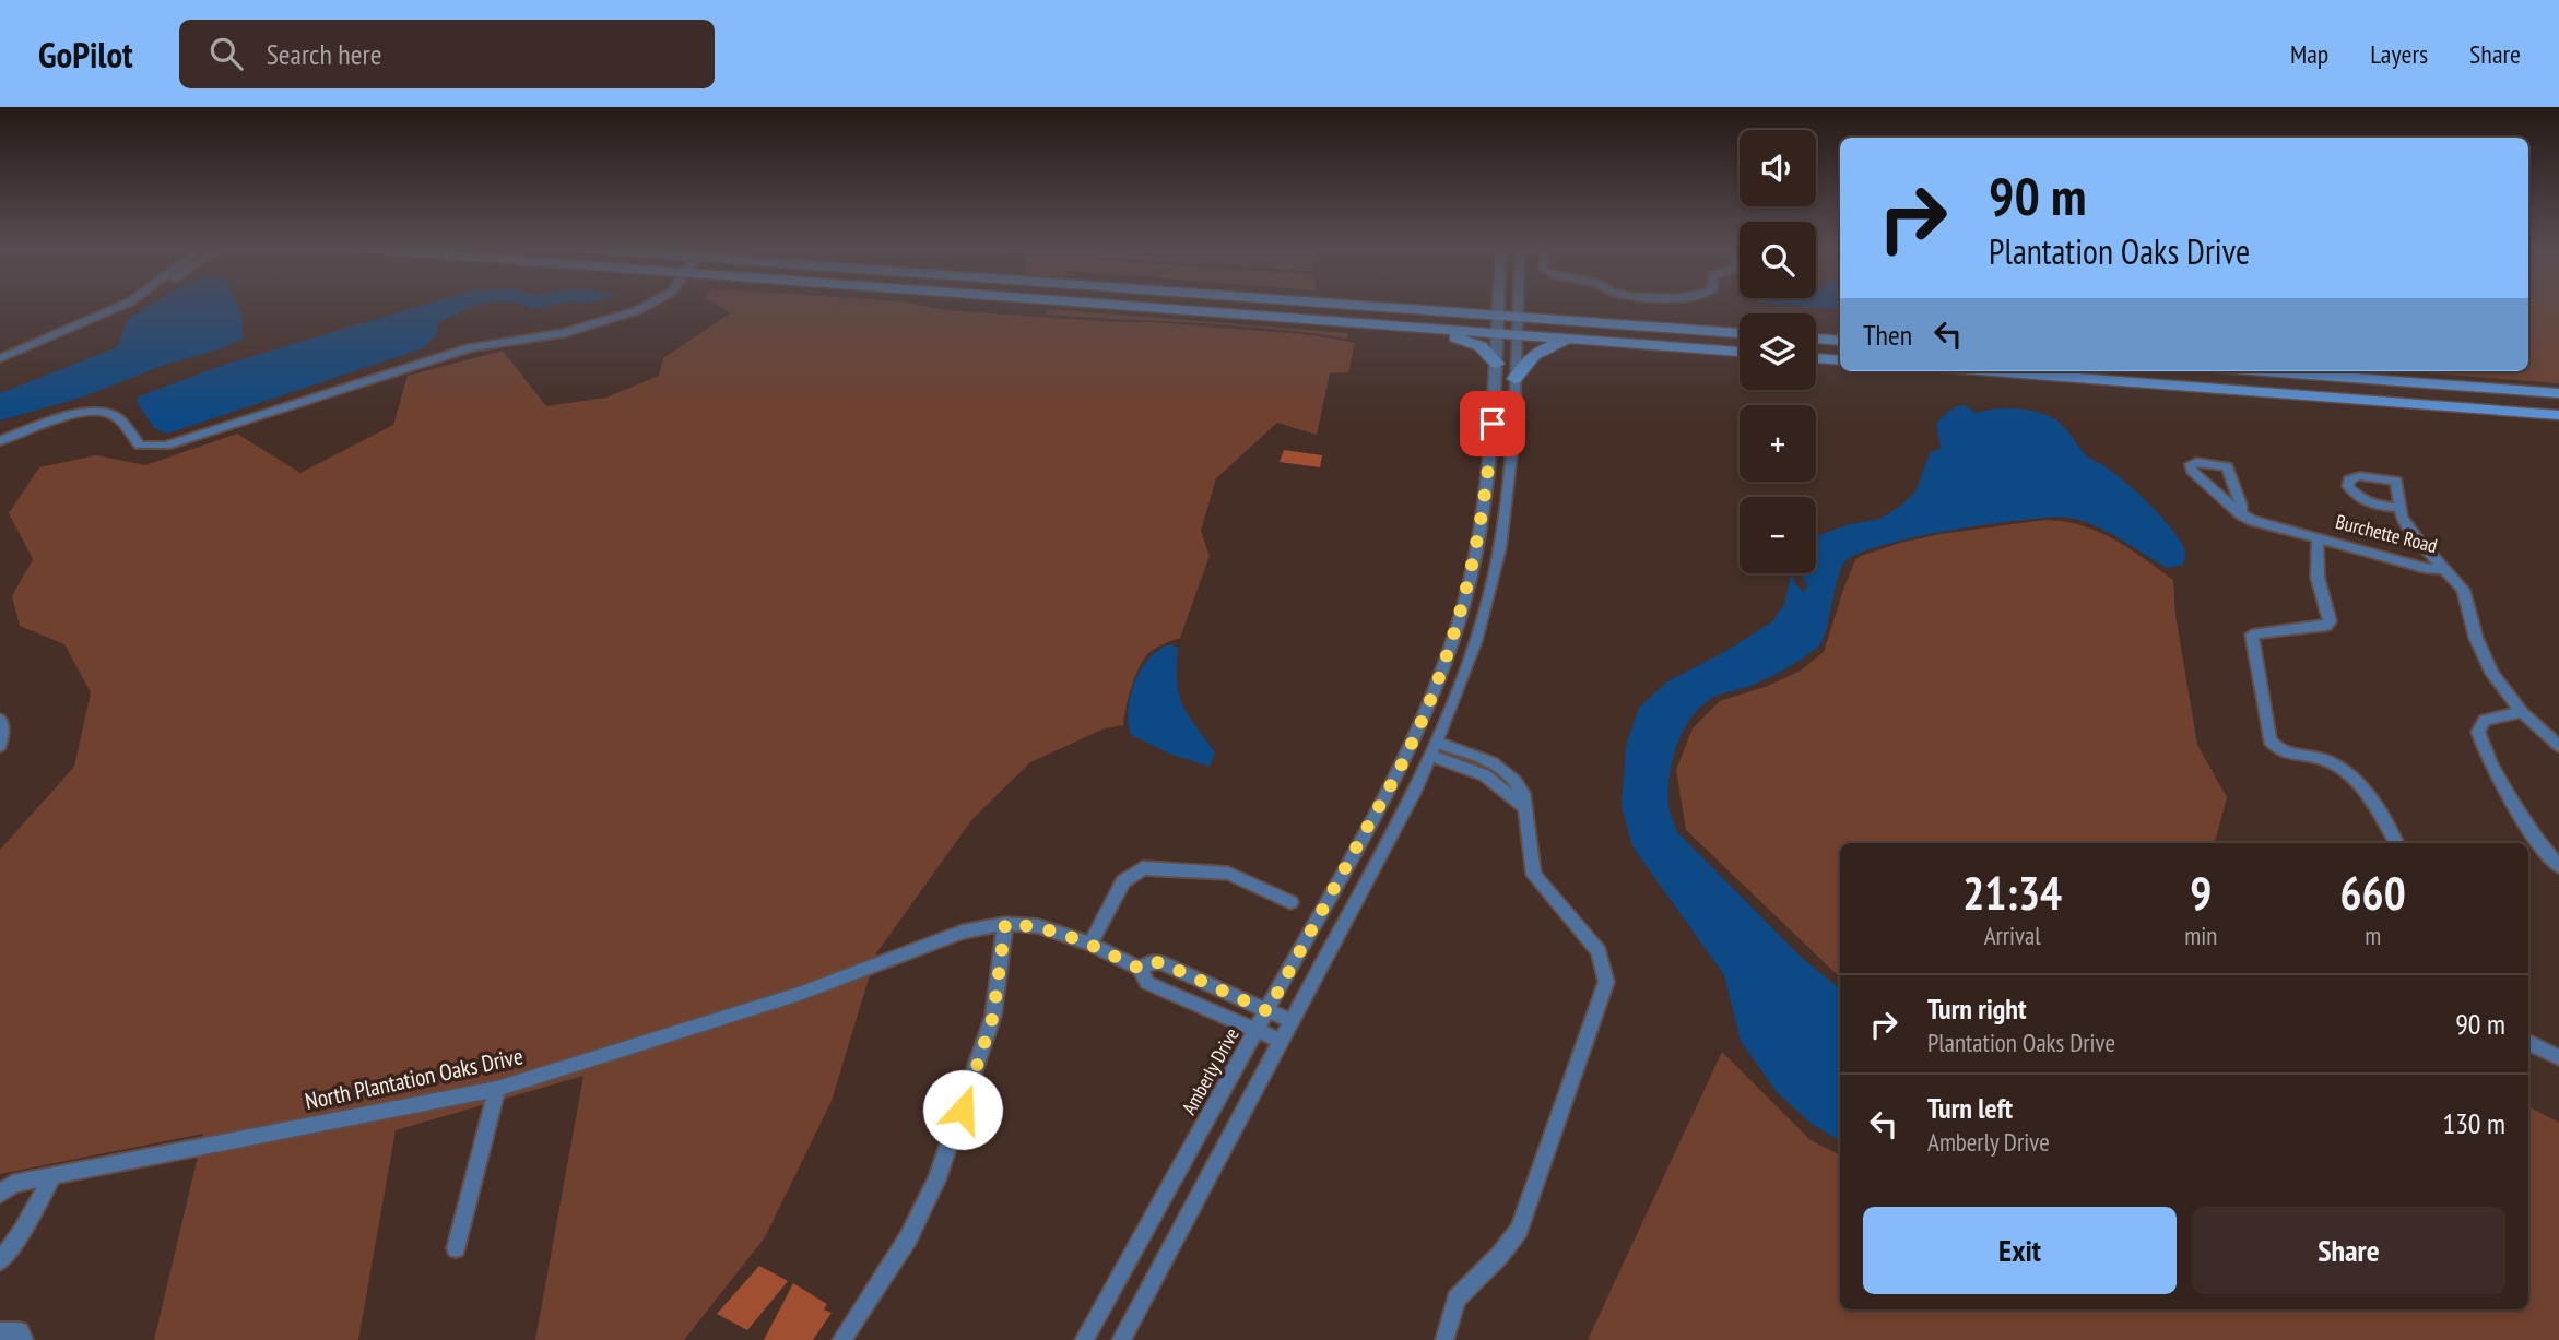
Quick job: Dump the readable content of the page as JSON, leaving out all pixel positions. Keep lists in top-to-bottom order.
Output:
{
  "streets": {
    "street": ["Burchette Road", "Amberly Drive", "North Plantation Oaks Drive"]
  },
  "page": {
    "header": "GoPilot",
    "search": "Search here",
    "nav": ["Map", "Layers", "Share"],
    "map_buttons": ["+", "−"],
    "turn": ["90 m", "Plantation Oaks Drive"],
    "then": "Then",
    "eta": [
      "21:34",
      "Arrival",
      "9",
      "min",
      "660",
      "m"
    ],
    "list": [
      {
        "name": "Turn right",
        "note": "Plantation Oaks Drive",
        "value": "90 m"
      },
      {
        "name": "Turn left",
        "note": "Amberly Drive",
        "value": "130 m"
      }
    ],
    "buttons": ["Exit", "Share"]
  }
}
